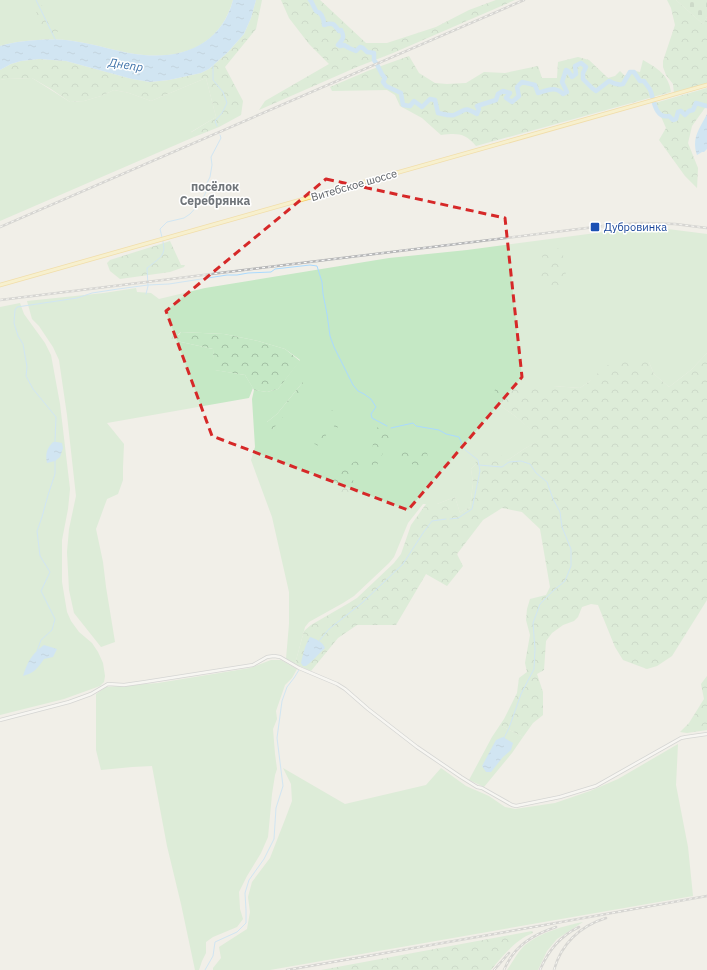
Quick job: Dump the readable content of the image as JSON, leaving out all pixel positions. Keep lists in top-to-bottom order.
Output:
{
  "streets": {
    "main road": ["Витебское шоссе"]
  },
  "districts": ["посёлок Серебрянка"],
  "water": ["Днепр"],
  "places": {
    "transit": ["Дубровинка"]
  }
}
